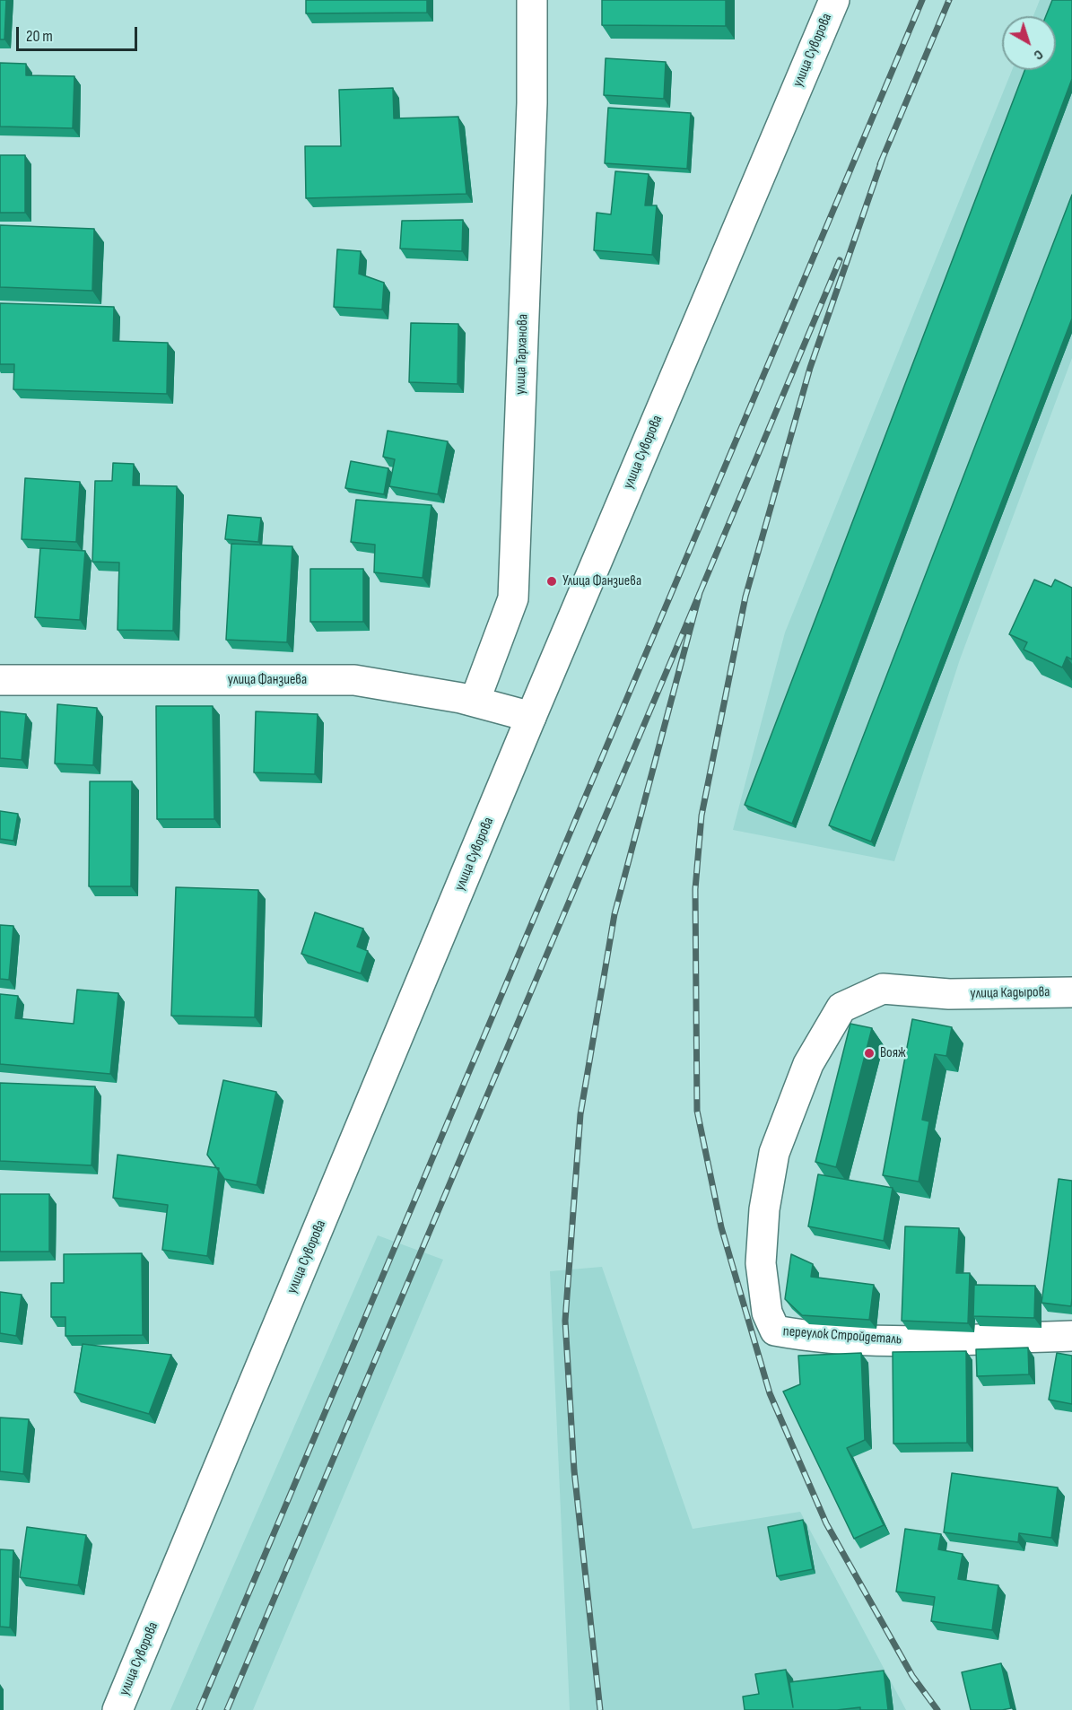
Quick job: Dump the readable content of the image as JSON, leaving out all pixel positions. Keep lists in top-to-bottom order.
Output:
{
  "streets": {
    "street": [
      "улица Суворова",
      "улица Тарханова",
      "улица Фанзиева",
      "улица Кадырова",
      "переулок Стройдеталь"
    ]
  },
  "crossings": [
    ["улица Суворова", "улица Фанзиева"],
    ["улица Тарханова", "улица Фанзиева"],
    ["улица Кадырова", "переулок Стройдеталь"]
  ],
  "places": ["Улица Фанзиева", "Вояж"],
  "scale_bar": "20 m",
  "north": "bottom right"
}
